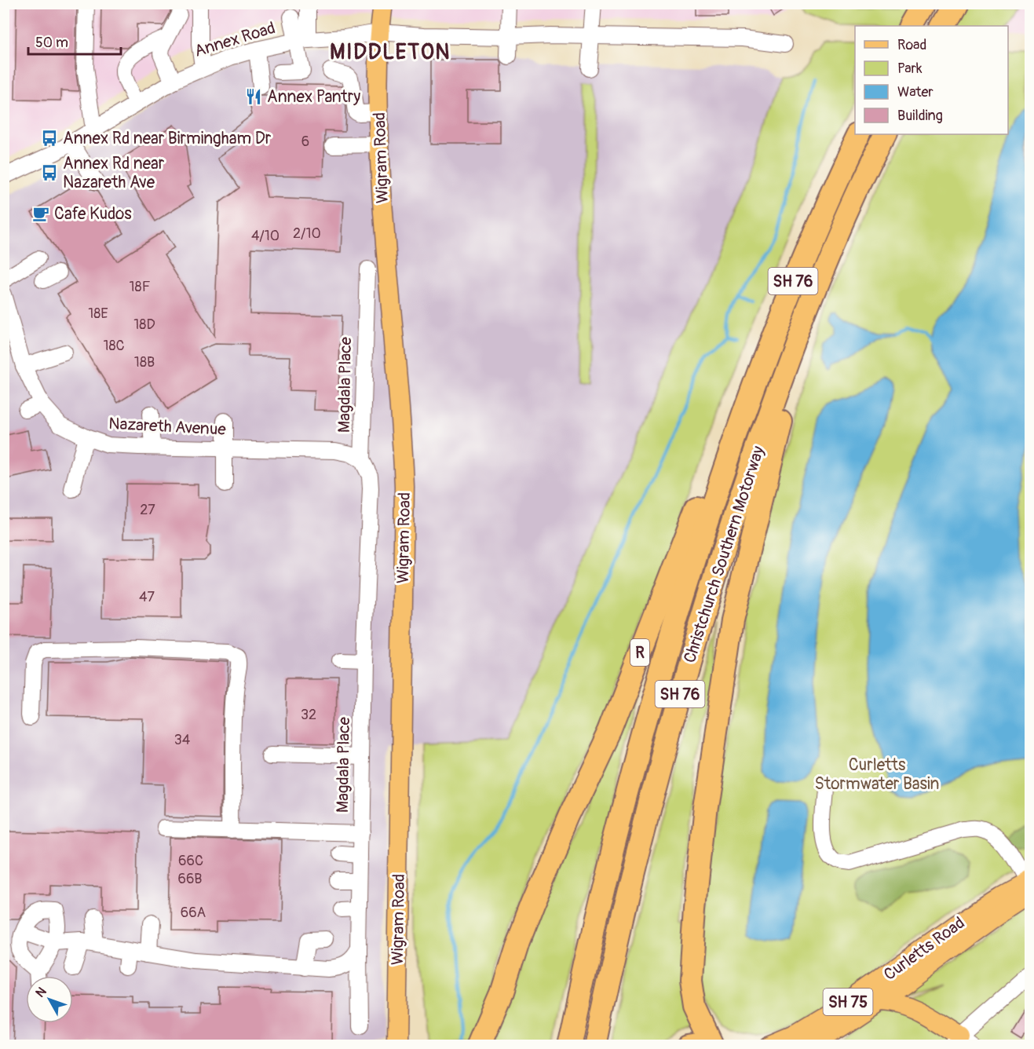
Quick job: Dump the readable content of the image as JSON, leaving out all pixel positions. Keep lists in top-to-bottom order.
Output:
{
  "streets": {
    "highway": ["SH 76", "Christchurch Southern Motorway", "R"],
    "main road": ["Wigram Road", "Curletts Road", "SH 75"],
    "street": ["Annex Road", "Magdala Place", "Nazareth Avenue"]
  },
  "crossings": [
    ["Annex Road", "Wigram Road"],
    ["Magdala Place", "Nazareth Avenue"],
    ["Christchurch Southern Motorway", "R"]
  ],
  "districts": ["MIDDLETON"],
  "parks": ["Curletts Stormwater Basin"],
  "places": {
    "restaurant": ["Annex Pantry"],
    "bus stop": ["Annex Rd near Birmingham Dr", "Annex Rd near Nazareth Ave"],
    "cafe": ["Cafe Kudos"]
  },
  "house_numbers": [
    "6",
    "2/10",
    "4/10",
    "18F",
    "18E",
    "18D",
    "18C",
    "18B",
    "27",
    "47",
    "32",
    "34",
    "66C",
    "66B",
    "66A"
  ],
  "legend": [
    "Road",
    "Park",
    "Water",
    "Building"
  ],
  "scale_bar": "50 m",
  "north": "top left"
}
